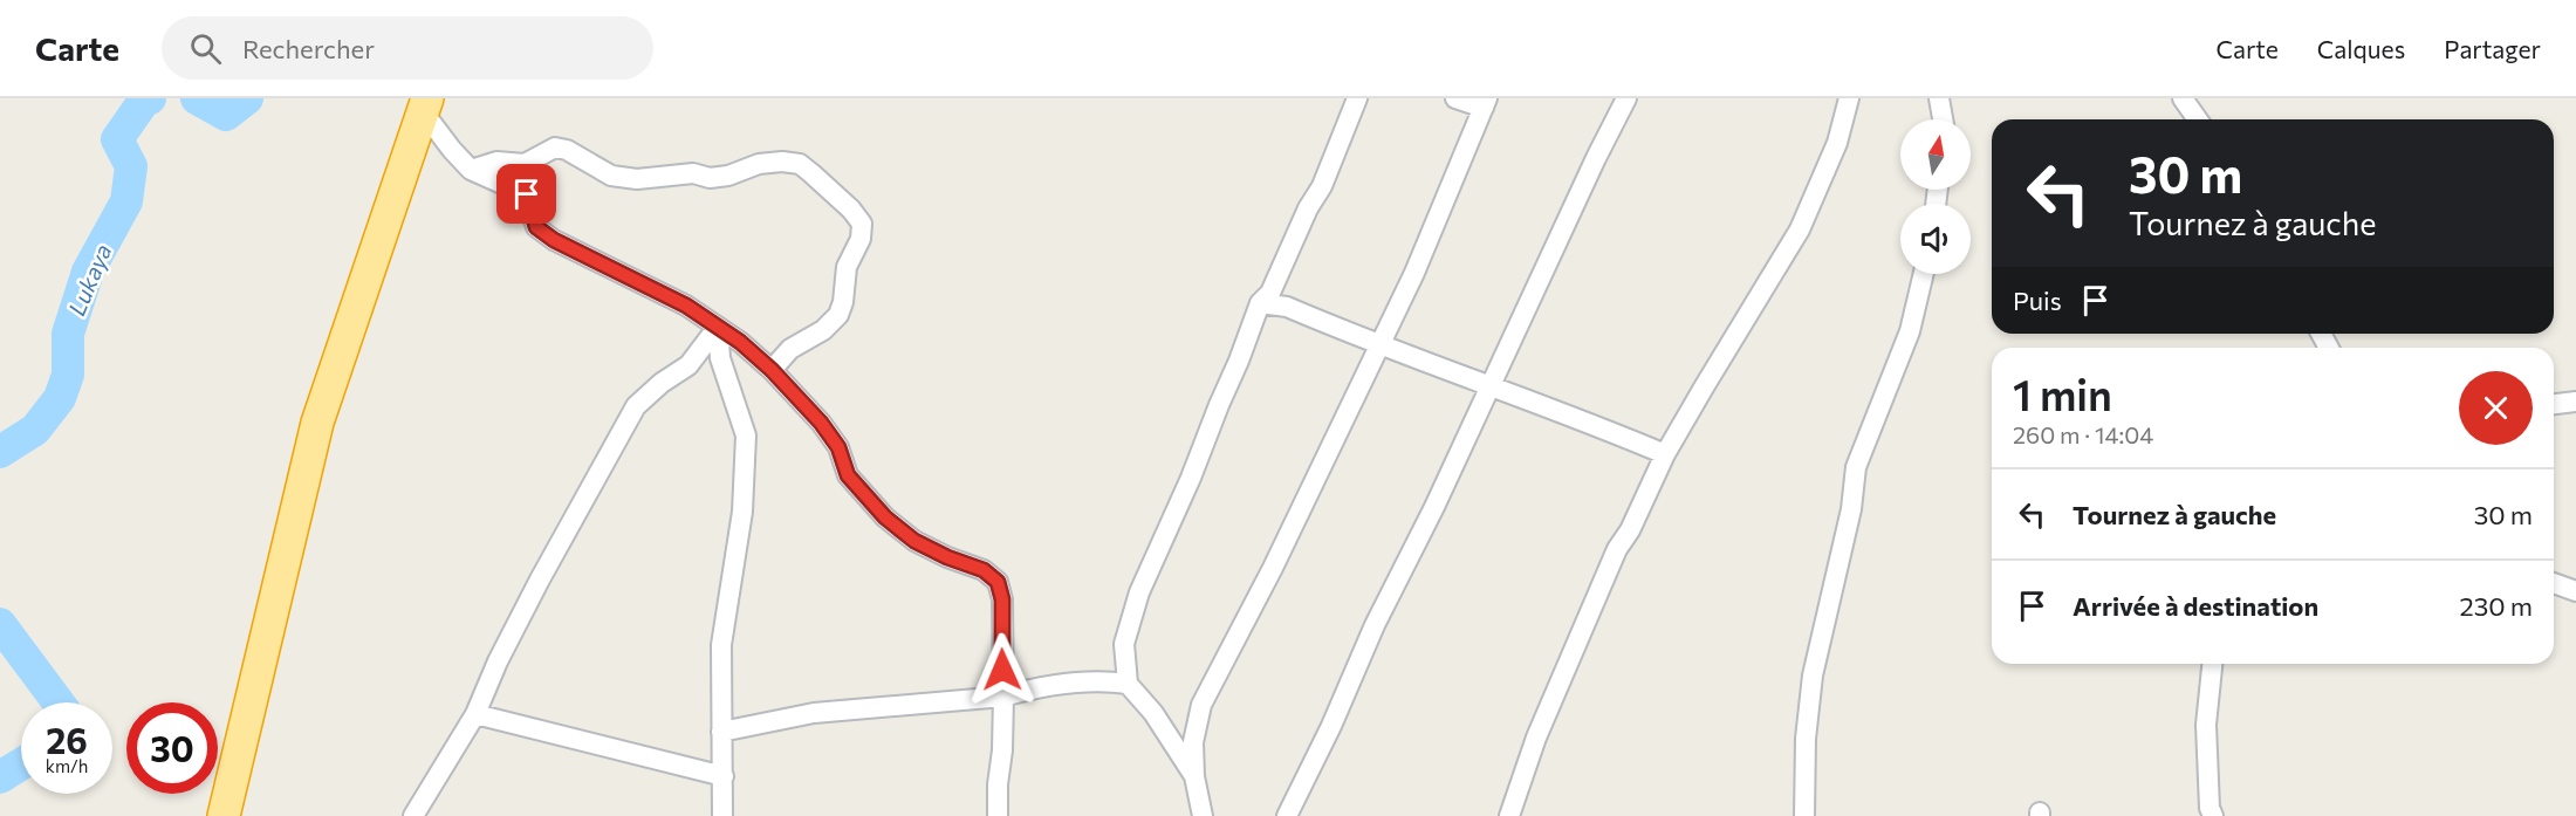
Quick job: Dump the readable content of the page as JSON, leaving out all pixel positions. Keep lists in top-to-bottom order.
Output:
{
  "water": ["Lukaya"],
  "north": "top",
  "page": {
    "header": "Carte",
    "search": "Rechercher",
    "nav": ["Carte", "Calques", "Partager"],
    "turn": ["30 m", "Tournez à gauche"],
    "then": "Puis",
    "heading": ["1 min", "260 m · 14:04"],
    "list": [
      {
        "name": "Tournez à gauche",
        "value": "30 m"
      },
      {
        "name": "Arrivée à destination",
        "value": "230 m"
      }
    ],
    "speed": "26 km/h",
    "limit": "30"
  }
}
